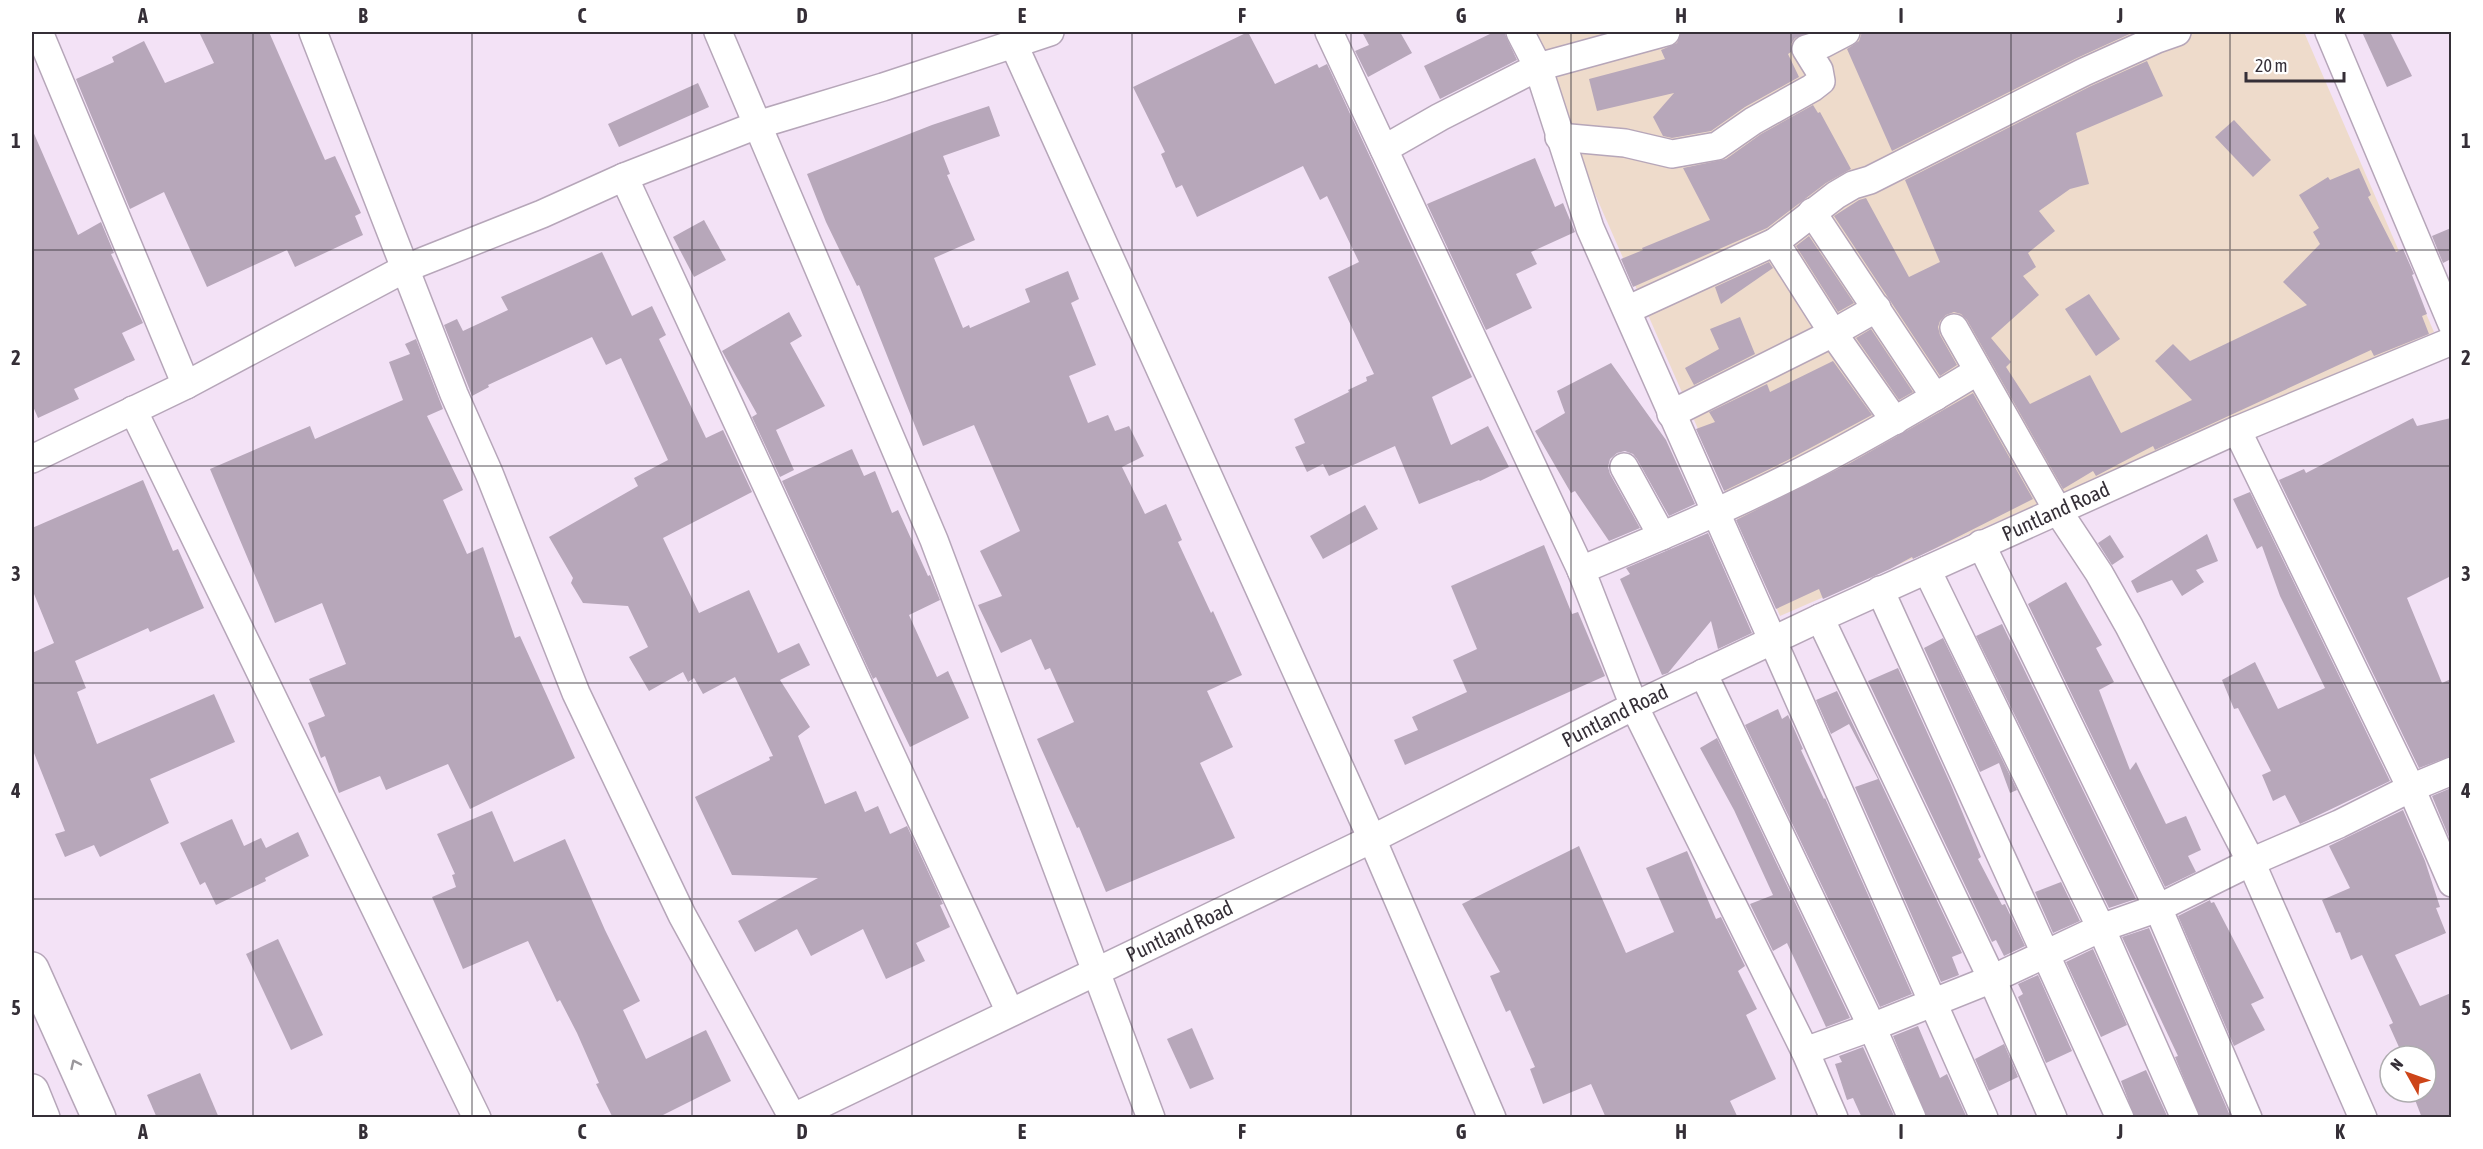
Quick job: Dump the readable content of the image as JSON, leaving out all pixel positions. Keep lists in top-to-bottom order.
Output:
{
  "streets": {
    "street": ["Puntland Road"]
  },
  "scale_bar": "20 m",
  "north": "top left",
  "grid": {
    "columns": [
      "A",
      "B",
      "C",
      "D",
      "E",
      "F",
      "G",
      "H",
      "I",
      "J",
      "K"
    ],
    "rows": [
      "1",
      "2",
      "3",
      "4",
      "5"
    ]
  }
}
